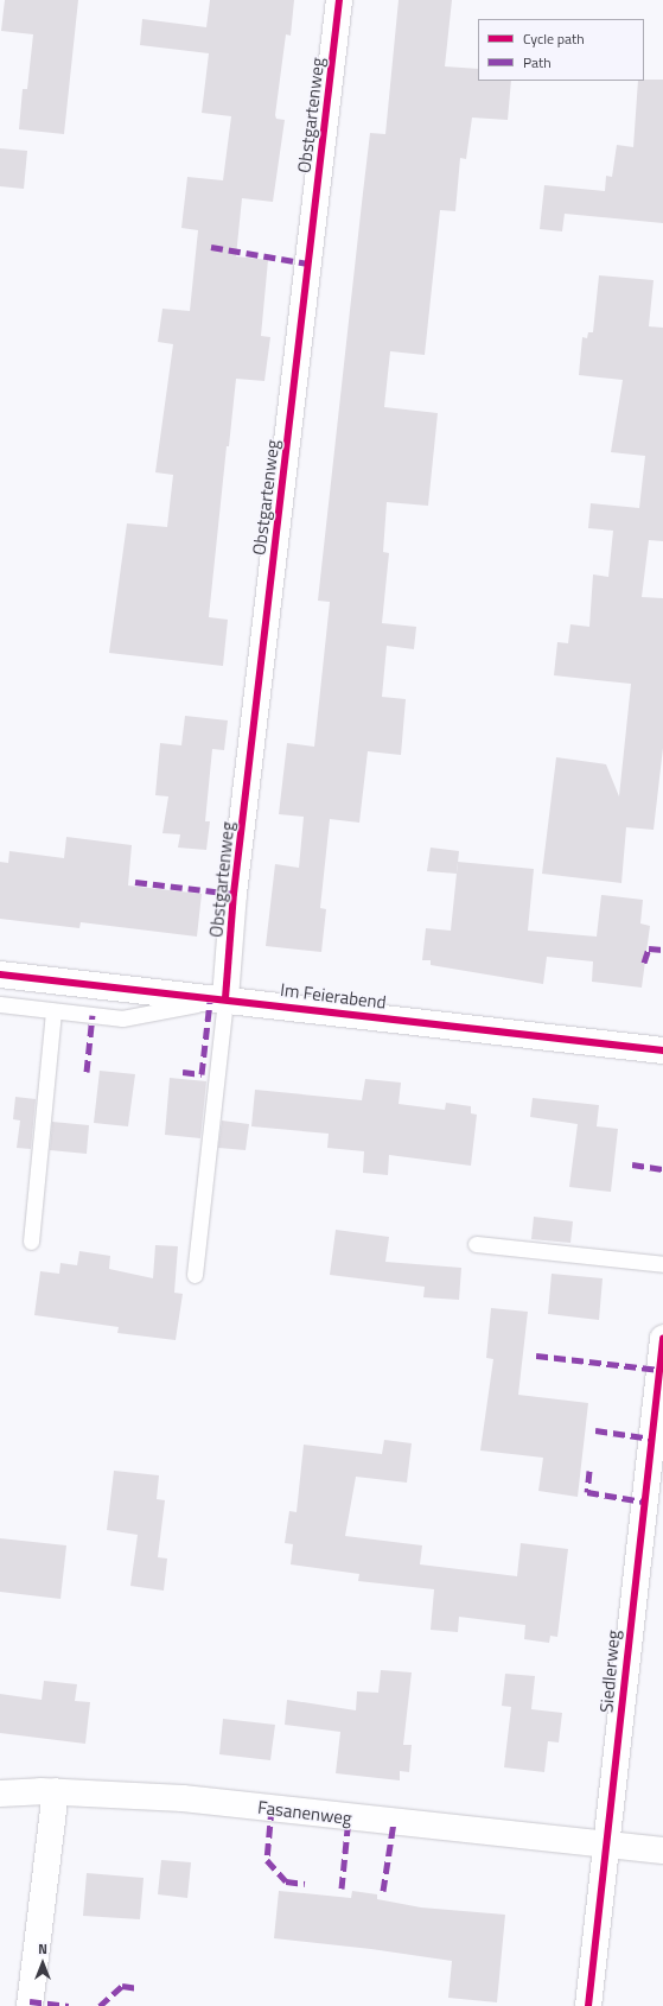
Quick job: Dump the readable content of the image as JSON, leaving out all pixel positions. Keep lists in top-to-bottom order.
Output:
{
  "streets": {
    "street": [
      "Obstgartenweg",
      "Im Feierabend",
      "Siedlerweg",
      "Fasanenweg"
    ]
  },
  "crossings": [
    ["Obstgartenweg", "Im Feierabend"],
    ["Siedlerweg", "Fasanenweg"]
  ],
  "legend": ["Cycle path", "Path"],
  "north": "top"
}
